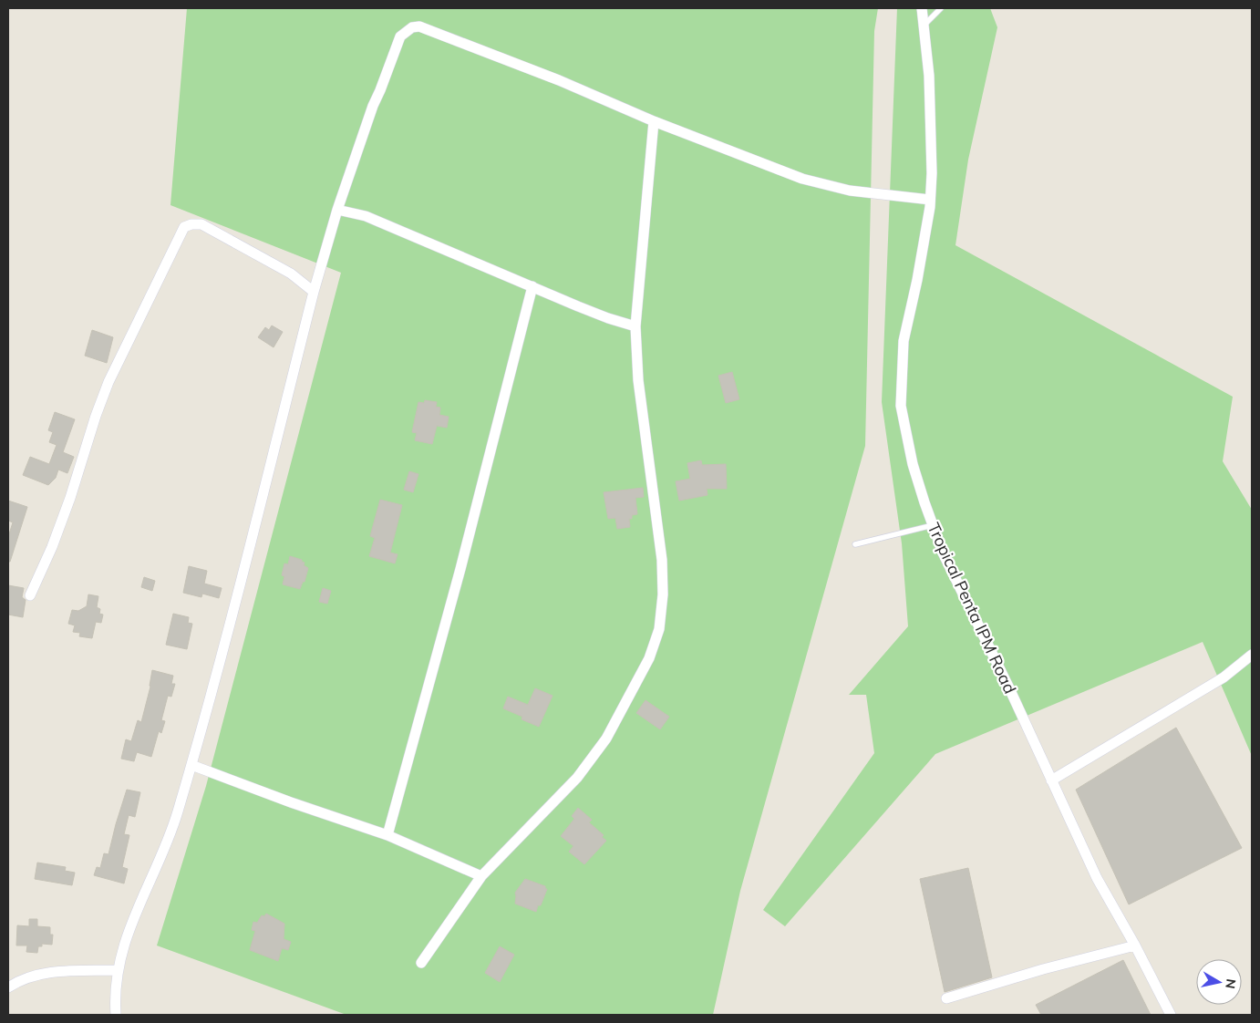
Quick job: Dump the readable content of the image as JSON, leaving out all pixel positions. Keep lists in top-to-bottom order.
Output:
{
  "streets": {
    "street": ["Tropical Penta IPM Road"]
  },
  "north": "right"
}
